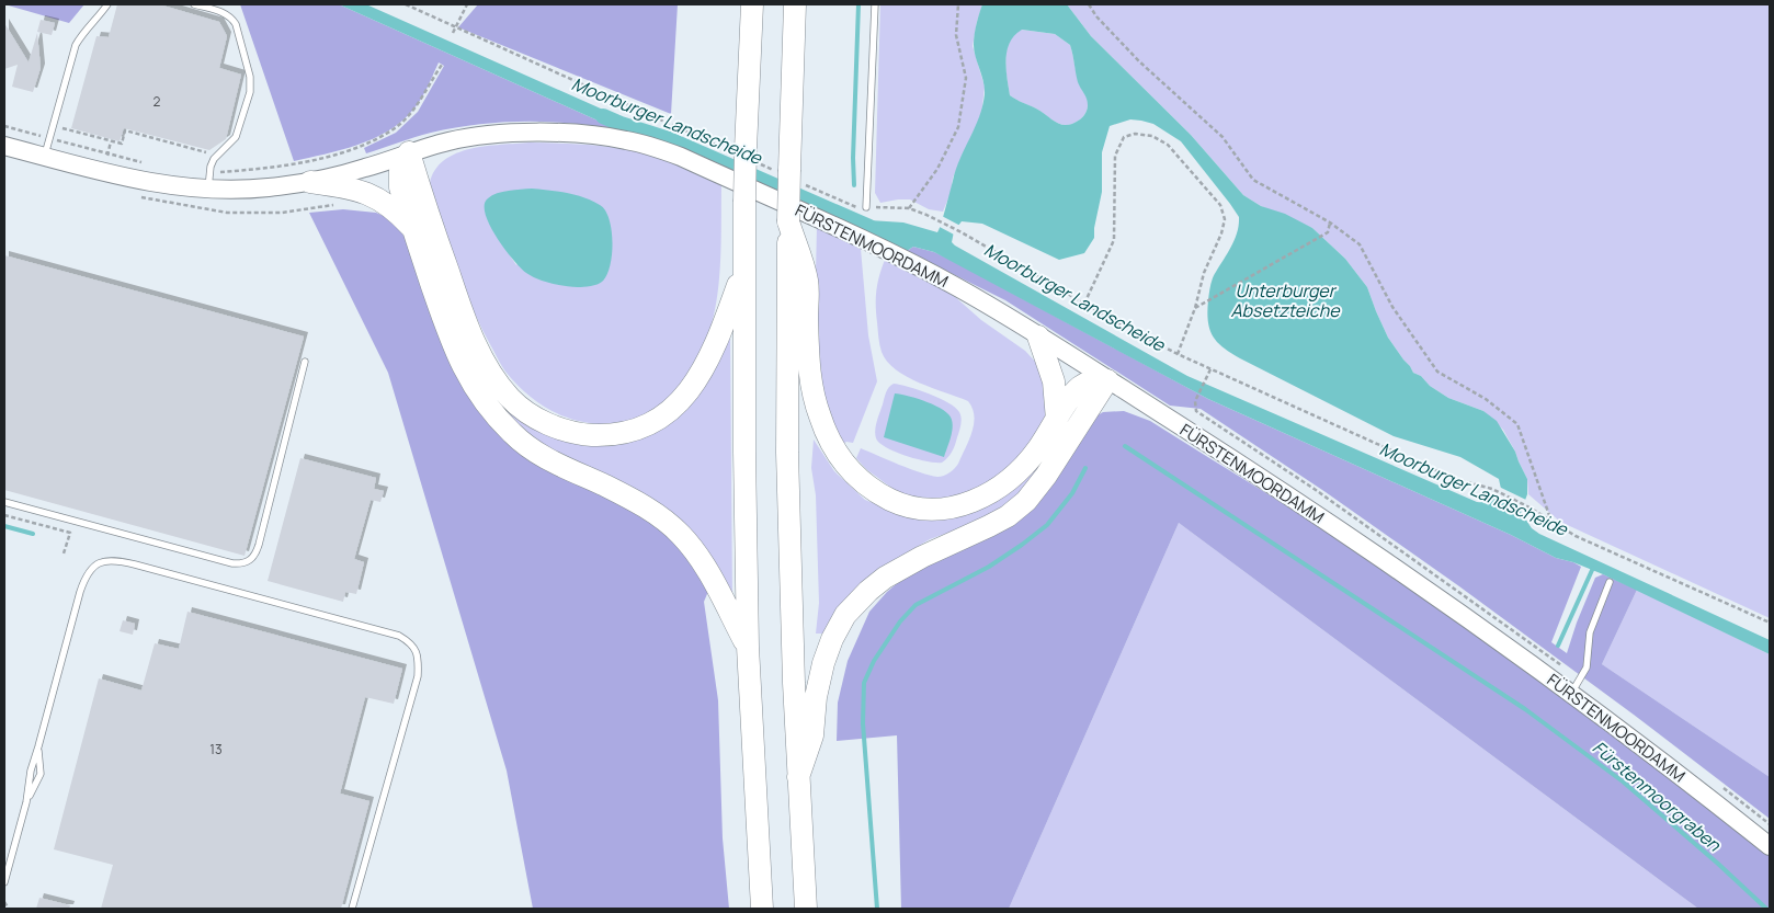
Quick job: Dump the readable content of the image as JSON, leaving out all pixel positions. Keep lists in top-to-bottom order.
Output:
{
  "streets": {
    "main road": ["FÜRSTENMOORDAMM"]
  },
  "water": ["Moorburger Landscheide", "Unterburger Absetzteiche", "Fürstenmoorgraben"],
  "house_numbers": ["2", "13"]
}
